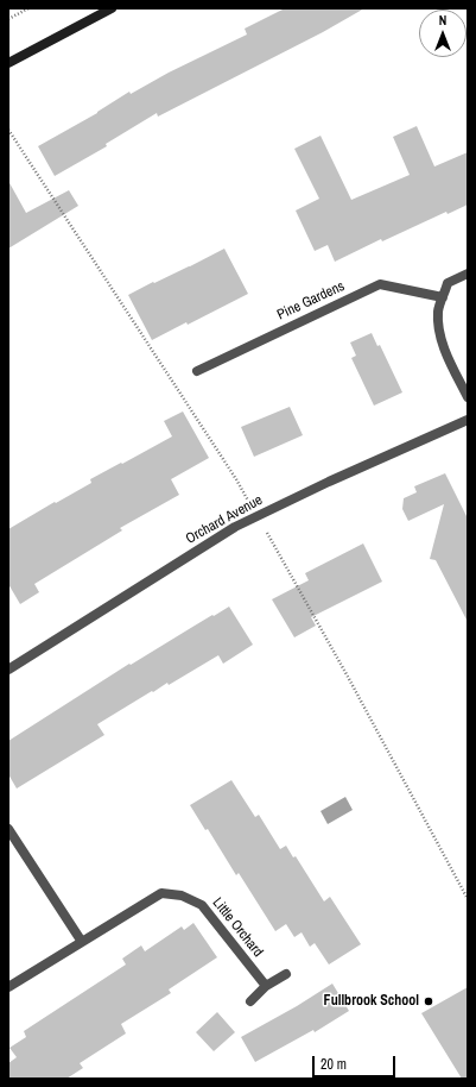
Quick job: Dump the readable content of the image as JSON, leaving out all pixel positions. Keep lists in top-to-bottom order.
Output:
{
  "streets": {
    "street": ["Pine Gardens", "Orchard Avenue", "Little Orchard"]
  },
  "places": ["Fullbrook School"],
  "scale_bar": "20 m",
  "north": "top"
}
